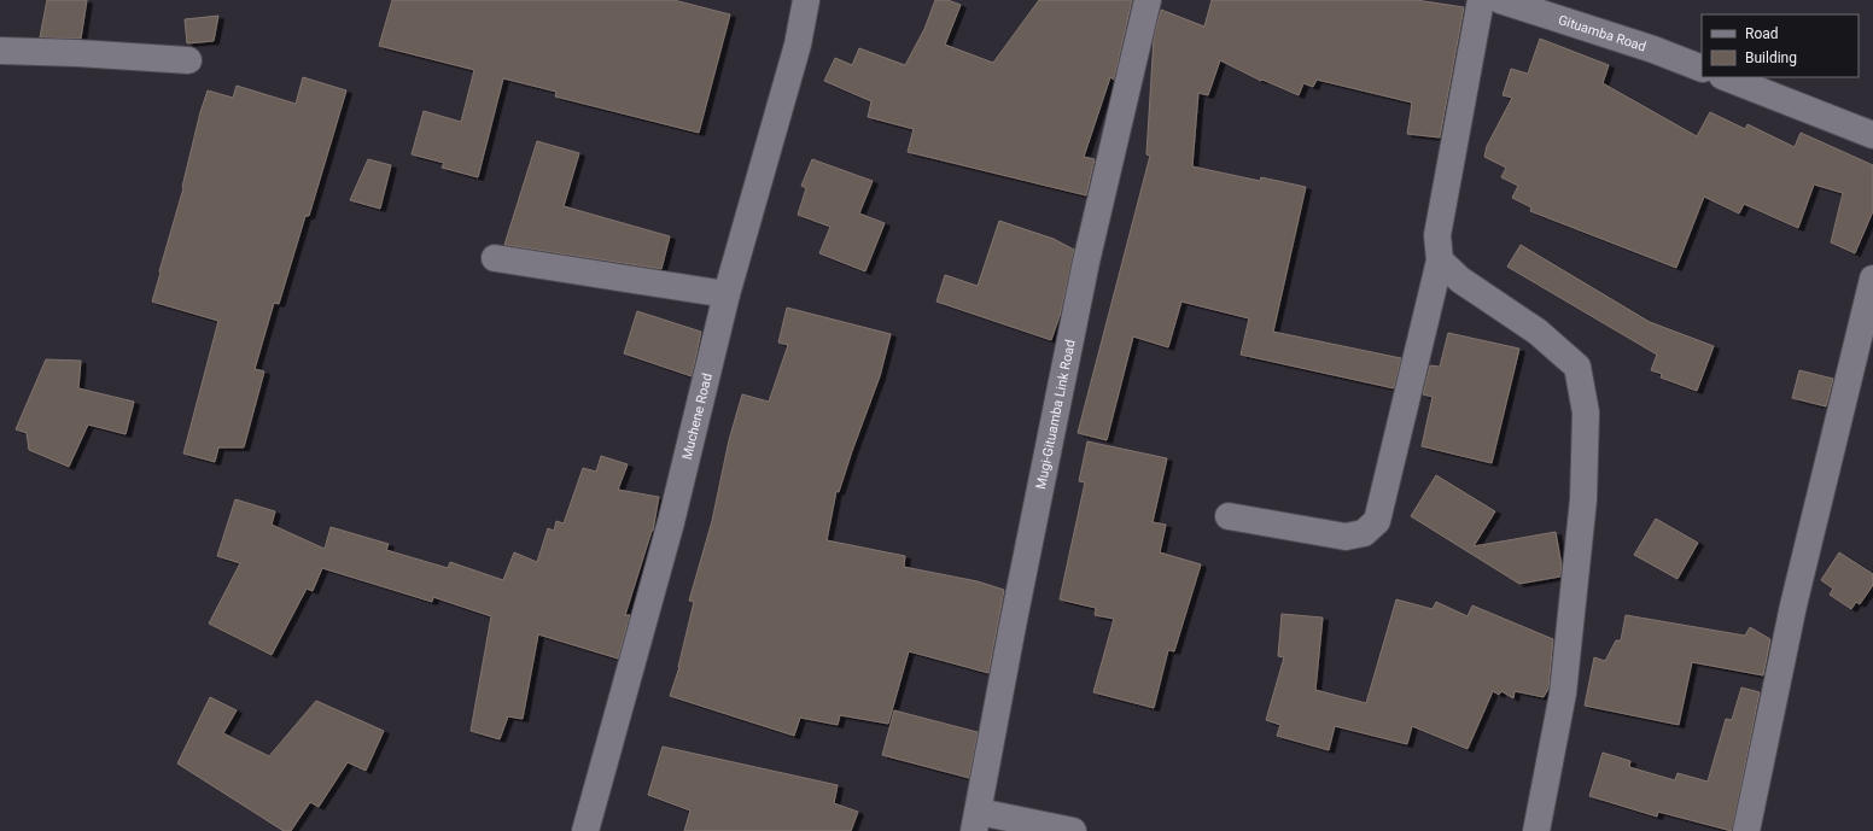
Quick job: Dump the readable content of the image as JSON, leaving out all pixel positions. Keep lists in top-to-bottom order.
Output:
{
  "streets": {
    "street": ["Gituamba Road", "Mugi-Gituamba Link Road", "Muchene Road"]
  },
  "legend": ["Road", "Building"]
}
